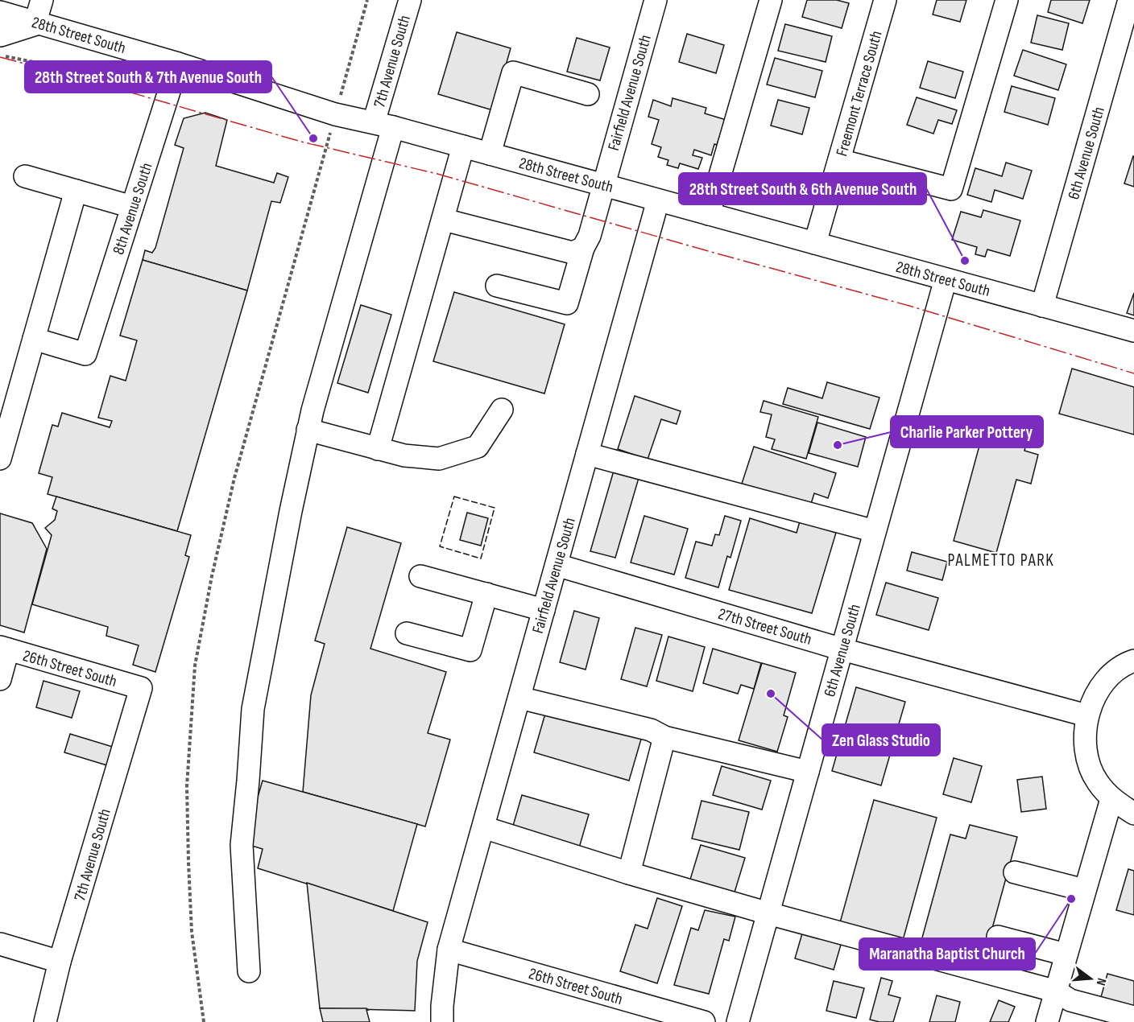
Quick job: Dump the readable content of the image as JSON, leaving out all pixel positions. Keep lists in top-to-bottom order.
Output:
{
  "streets": {
    "street": [
      "28th Street South",
      "7th Avenue South",
      "Fairfield Avenue South",
      "Freemont Terrace South",
      "6th Avenue South",
      "8th Avenue South",
      "27th Street South",
      "26th Street South"
    ]
  },
  "crossings": [
    ["28th Street South", "7th Avenue South"],
    ["28th Street South", "Fairfield Avenue South"],
    ["28th Street South", "Freemont Terrace South"],
    ["28th Street South", "6th Avenue South"],
    ["28th Street South", "8th Avenue South"],
    ["7th Avenue South", "26th Street South"],
    ["Fairfield Avenue South", "27th Street South"],
    ["Fairfield Avenue South", "26th Street South"],
    ["6th Avenue South", "27th Street South"]
  ],
  "districts": ["PALMETTO PARK"],
  "places": [
    "28th Street South & 7th Avenue South",
    "28th Street South & 6th Avenue South",
    "Charlie Parker Pottery",
    "Zen Glass Studio",
    "Maranatha Baptist Church"
  ],
  "north": "right"
}
